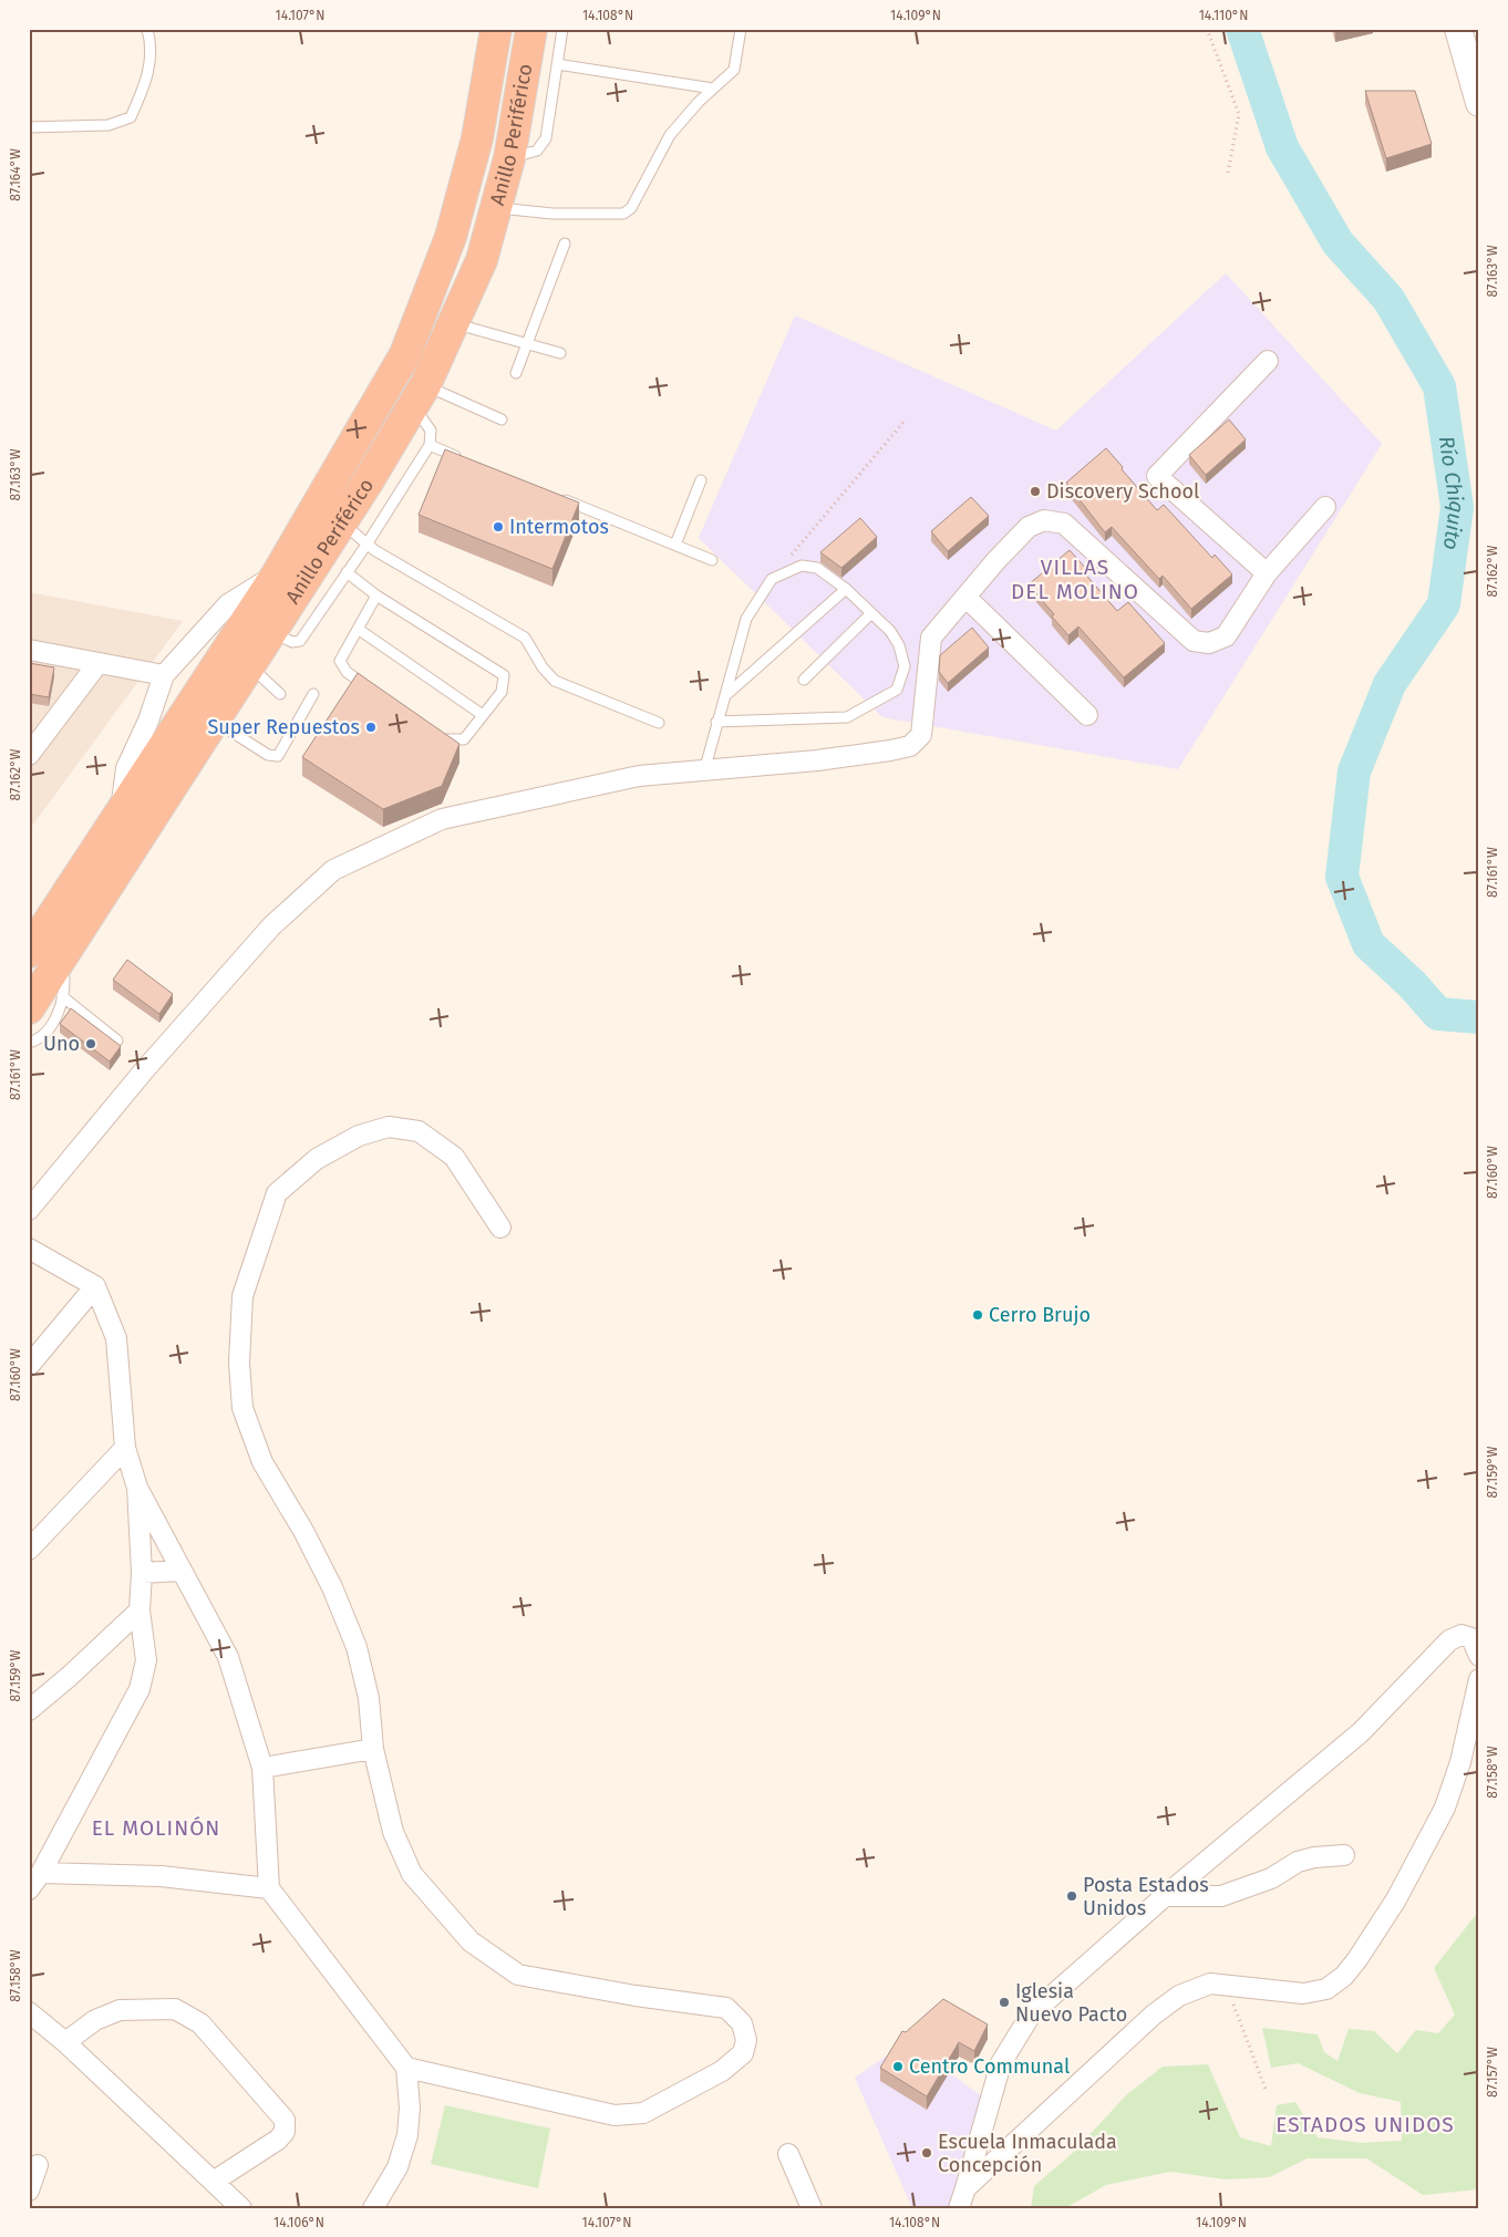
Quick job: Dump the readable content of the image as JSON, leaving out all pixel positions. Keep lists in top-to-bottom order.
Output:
{
  "streets": {
    "highway": ["Anillo Periférico"]
  },
  "districts": ["VILLAS DEL MOLINO", "EL MOLINÓN", "ESTADOS UNIDOS"],
  "water": ["Río Chiquito"],
  "places": [
    "Discovery School",
    "Intermotos",
    "Super Repuestos",
    "Uno",
    "Cerro Brujo",
    "Posta Estados Unidos",
    "Iglesia Nuevo Pacto",
    "Centro Communal",
    "Escuela Inmaculada Concepción"
  ],
  "coordinates": [
    "14.107°N",
    "14.108°N",
    "14.109°N",
    "14.110°N",
    "87.164°W",
    "87.163°W",
    "87.162°W",
    "87.161°W",
    "87.160°W",
    "87.159°W",
    "87.158°W",
    "87.157°W",
    "14.106°N"
  ]
}
